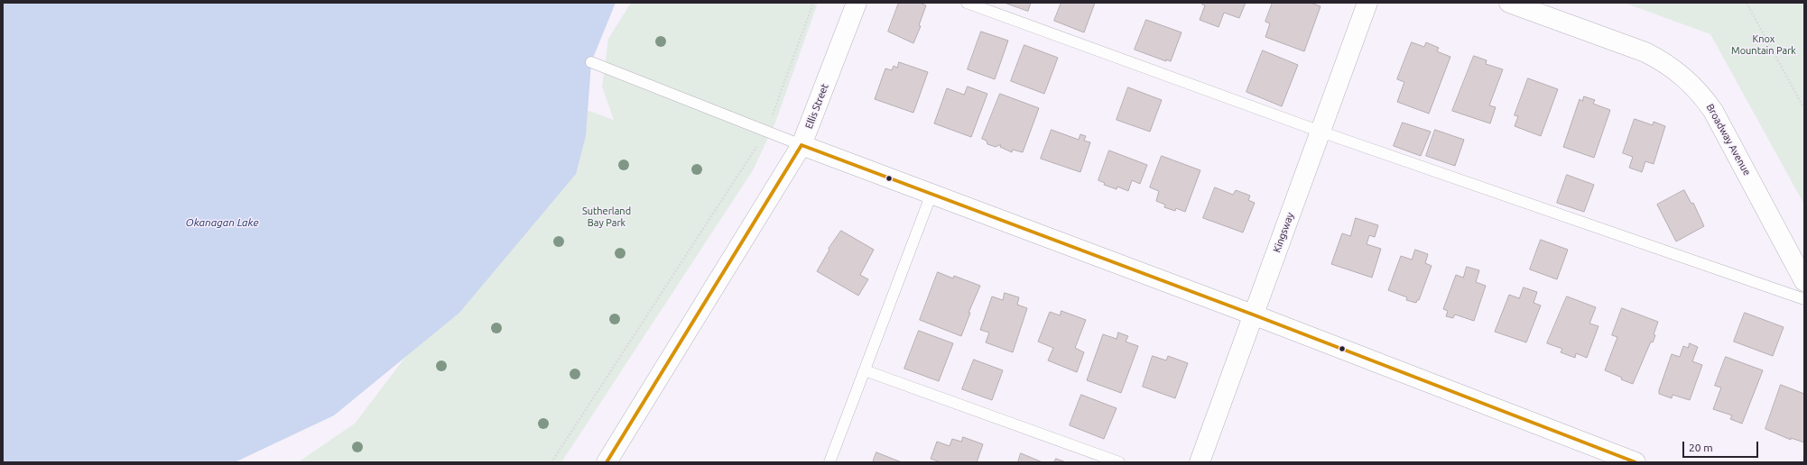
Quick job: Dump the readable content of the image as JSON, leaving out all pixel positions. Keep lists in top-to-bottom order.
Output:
{
  "streets": {
    "street": ["Ellis Street", "Broadway Avenue", "Kingsway"]
  },
  "water": ["Okanagan Lake"],
  "parks": ["Knox Mountain Park", "Sutherland Bay Park"],
  "scale_bar": "20 m"
}
